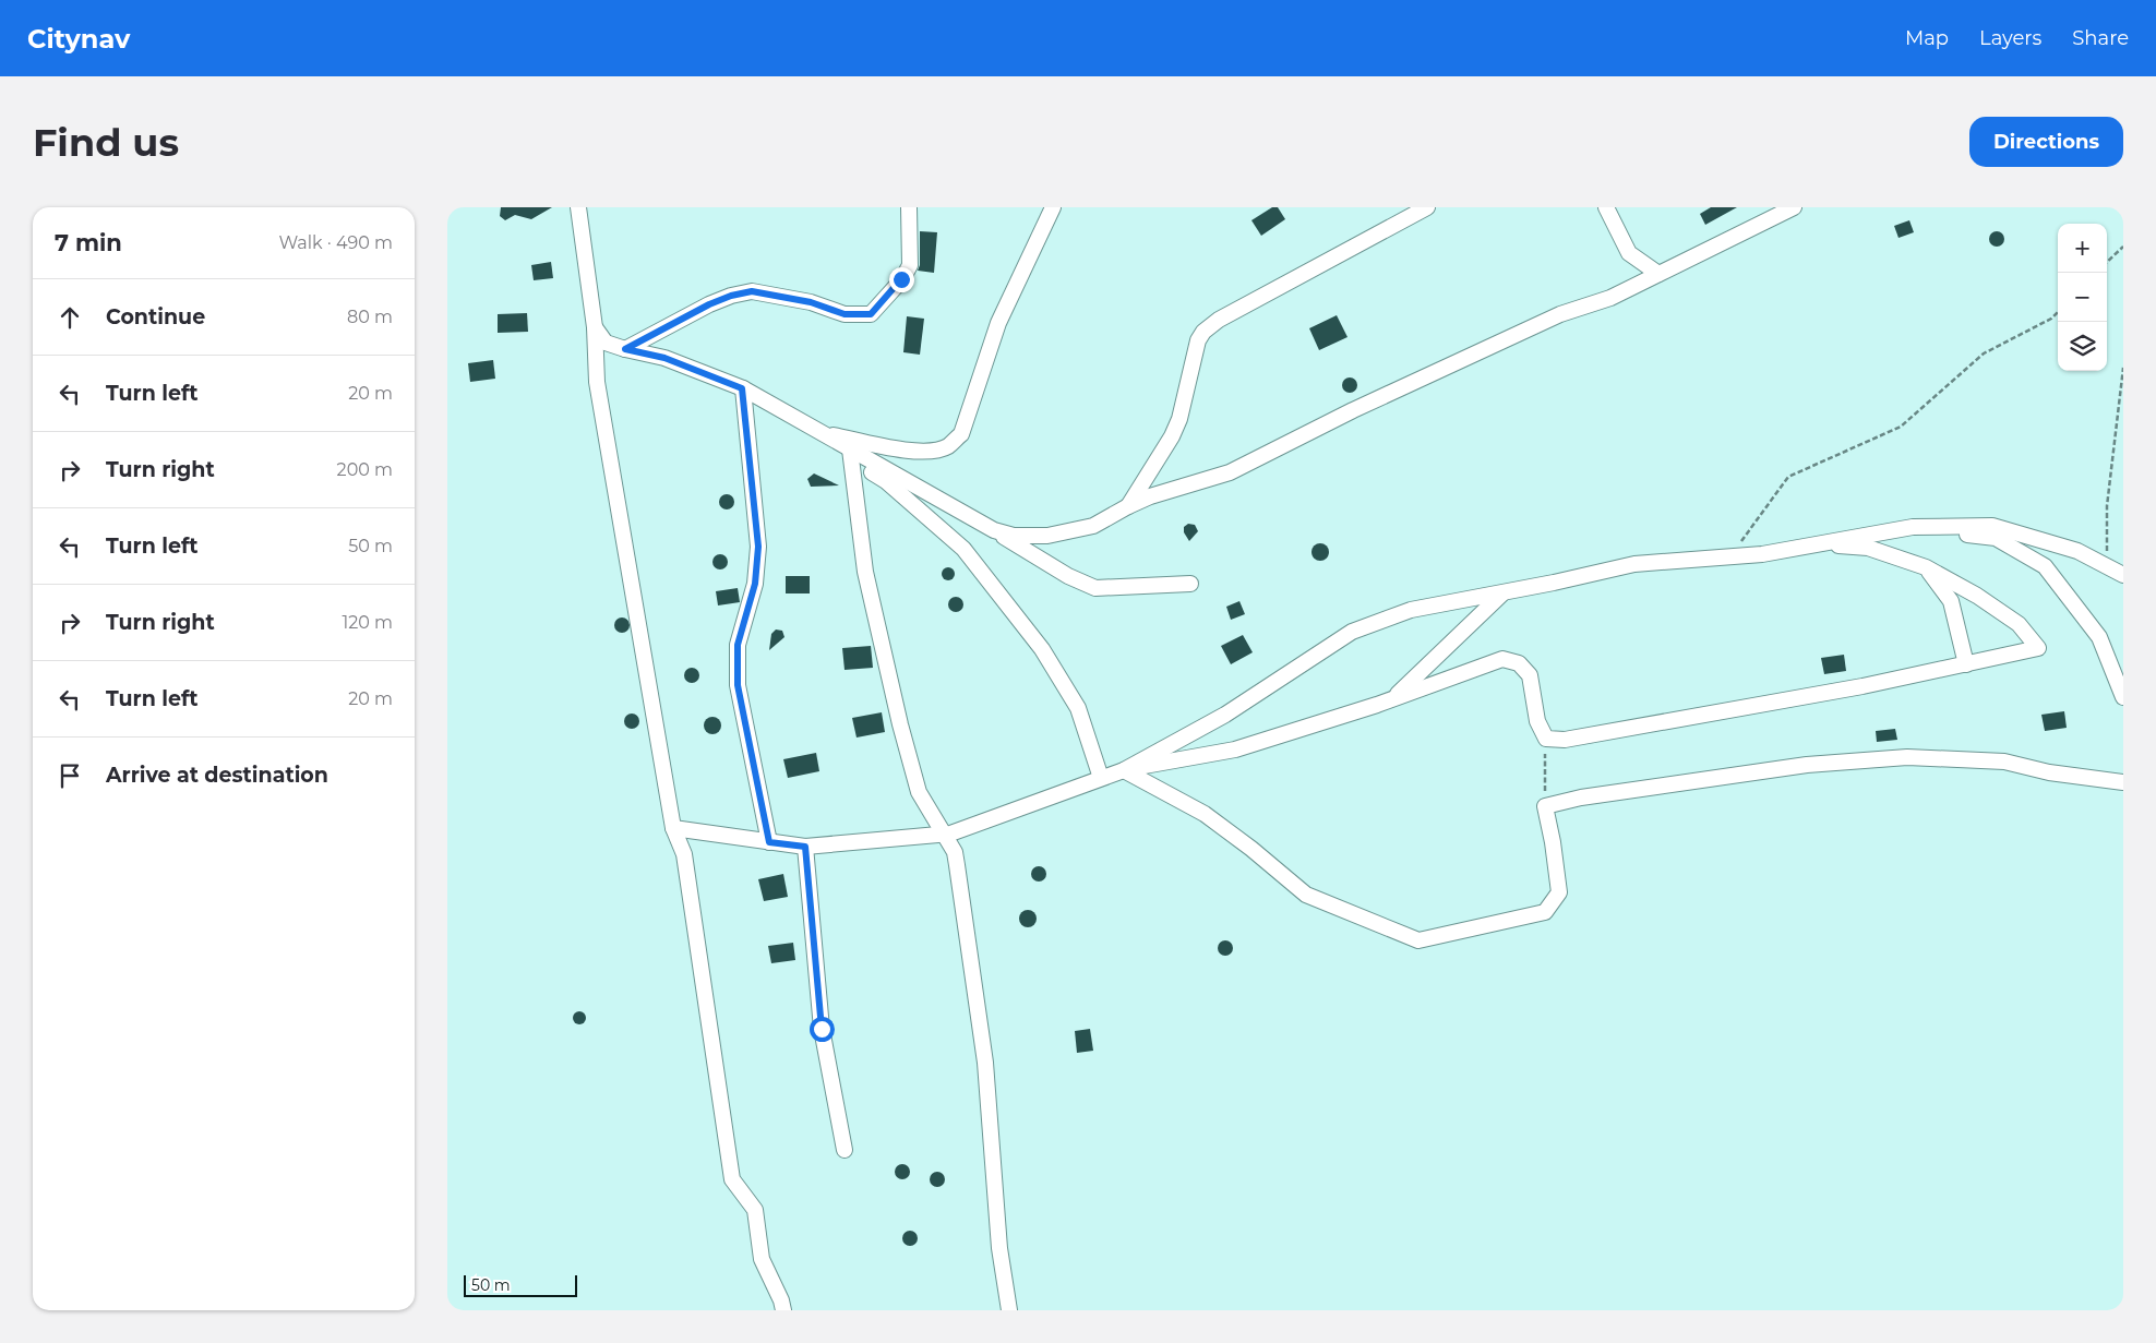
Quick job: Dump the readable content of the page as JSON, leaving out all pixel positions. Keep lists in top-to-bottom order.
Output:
{
  "scale_bar": "50 m",
  "page": {
    "header": "Citynav",
    "nav": ["Map", "Layers", "Share"],
    "buttons": "Directions",
    "title": "Find us",
    "heading": ["7 min", "Walk · 490 m"],
    "map_buttons": ["+", "−"],
    "list": [
      ["Continue", "80 m"],
      ["Turn left", "20 m"],
      ["Turn right", "200 m"],
      ["Turn left", "50 m"],
      ["Turn right", "120 m"],
      ["Turn left", "20 m"],
      "Arrive at destination"
    ],
    "scale": "50 m"
  }
}
